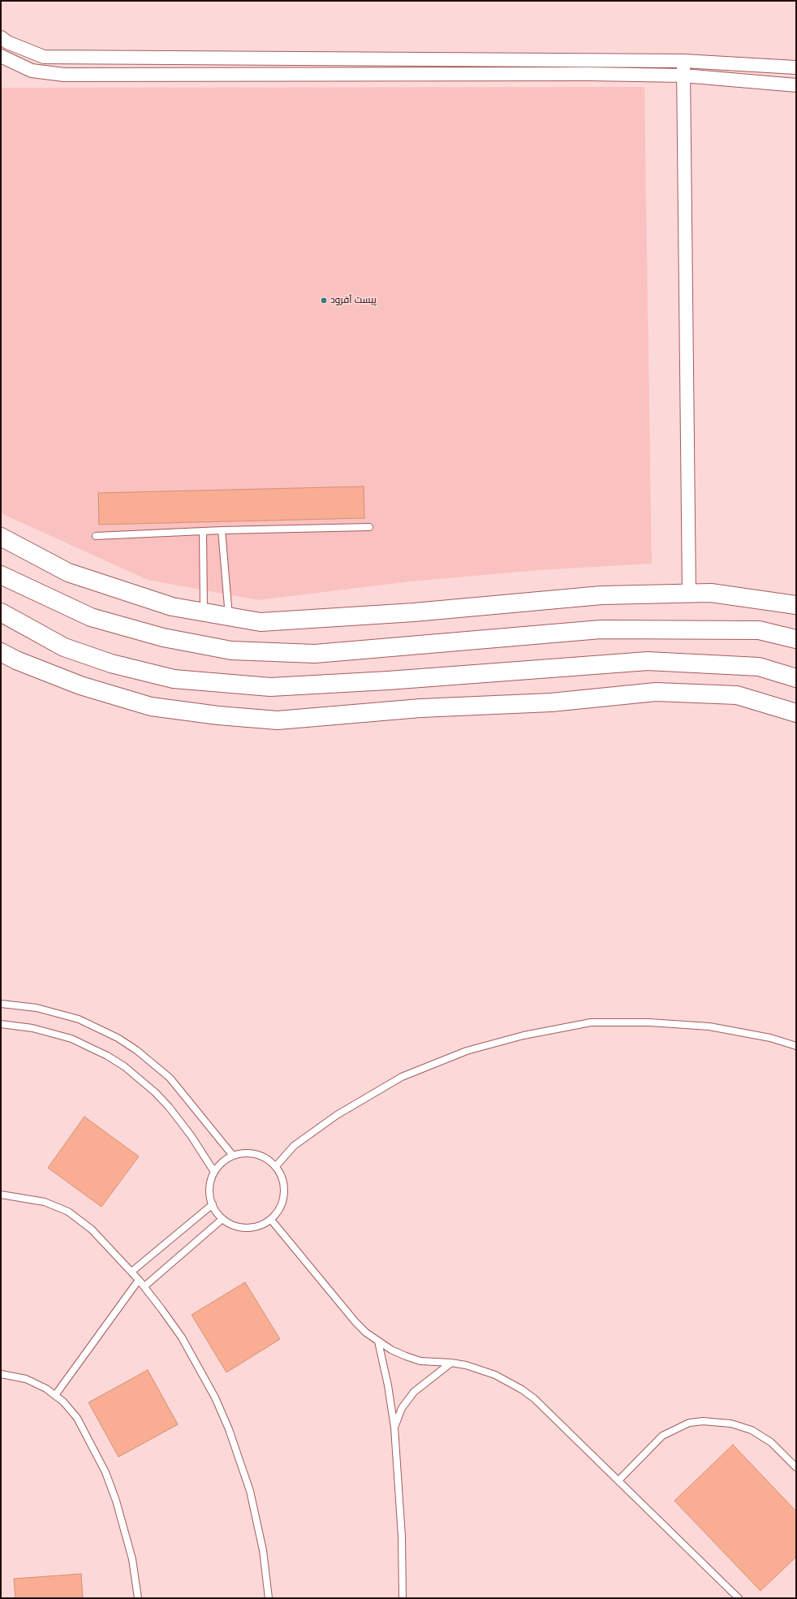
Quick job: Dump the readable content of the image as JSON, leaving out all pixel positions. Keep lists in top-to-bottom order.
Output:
{
  "places": ["پیست آفرود"]
}
